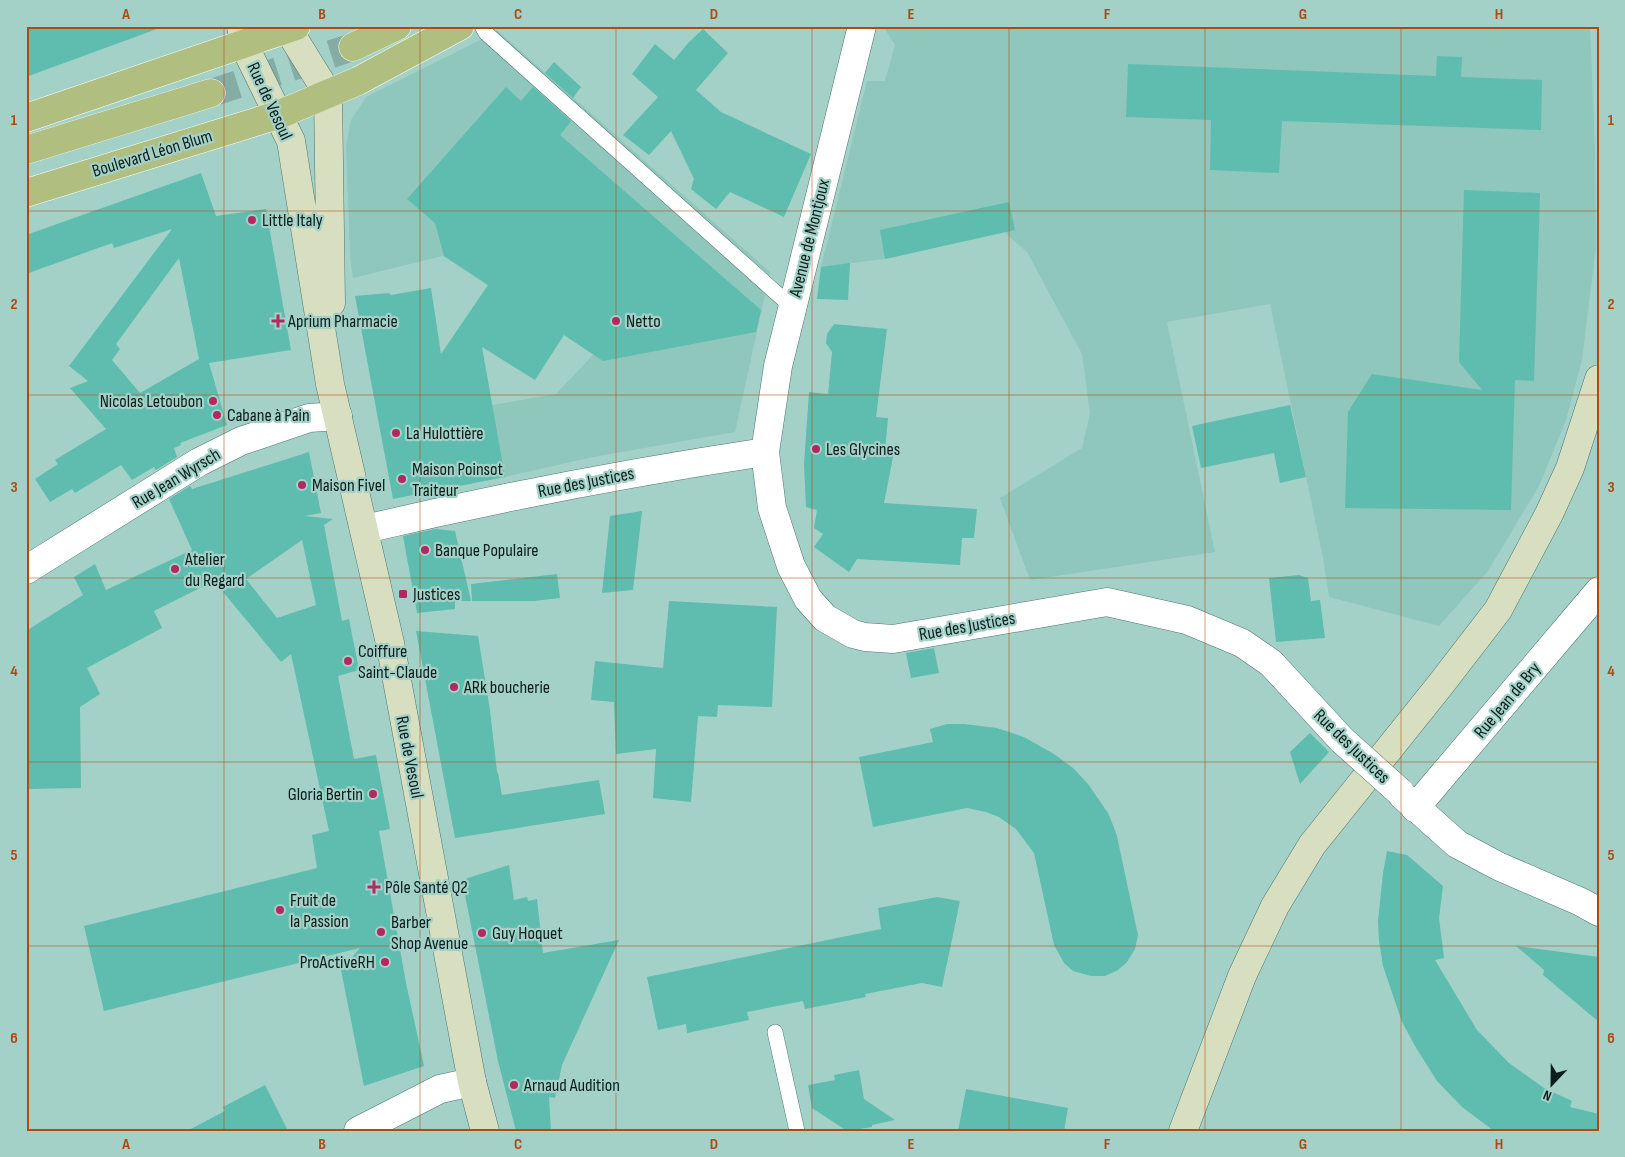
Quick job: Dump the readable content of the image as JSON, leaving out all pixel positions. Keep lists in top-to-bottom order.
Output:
{
  "streets": {
    "main road": ["Rue de Vesoul", "Boulevard Léon Blum"],
    "street": [
      "Avenue de Montjoux",
      "Rue Jean Wyrsch",
      "Rue des Justices",
      "Rue Jean de Bry"
    ]
  },
  "crossings": [
    ["Rue de Vesoul", "Boulevard Léon Blum"],
    ["Rue de Vesoul", "Rue Jean Wyrsch"],
    ["Rue de Vesoul", "Rue des Justices"],
    ["Avenue de Montjoux", "Rue des Justices"],
    ["Rue des Justices", "Rue Jean de Bry"]
  ],
  "places": {
    "other": [
      "Little Italy",
      "Netto",
      "Nicolas Letoubon",
      "Cabane à Pain",
      "La Hulottière",
      "Les Glycines",
      "Maison Poinsot Traiteur",
      "Maison Fivel",
      "Banque Populaire",
      "Atelier du Regard",
      "Coiffure Saint-Claude",
      "ARk boucherie",
      "Gloria Bertin",
      "Fruit de la Passion",
      "Barber Shop Avenue",
      "Guy Hoquet",
      "ProActiveRH",
      "Arnaud Audition"
    ],
    "health": ["Aprium Pharmacie", "Pôle Santé Q2"],
    "transit": ["Justices"]
  },
  "north": "bottom",
  "grid": {
    "columns": [
      "A",
      "B",
      "C",
      "D",
      "E",
      "F",
      "G",
      "H"
    ],
    "rows": [
      "1",
      "2",
      "3",
      "4",
      "5",
      "6"
    ]
  }
}
